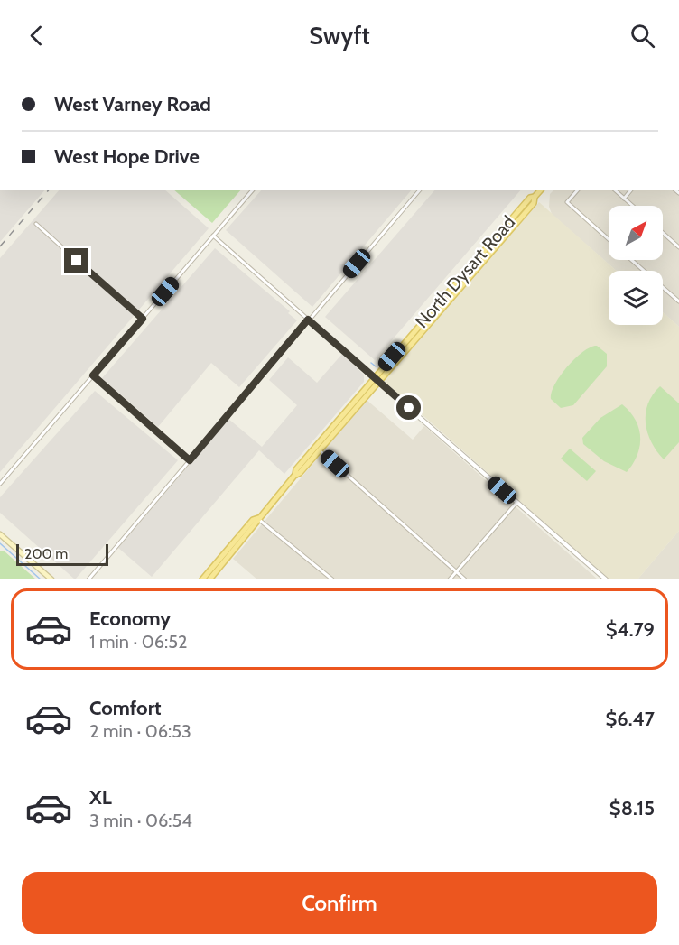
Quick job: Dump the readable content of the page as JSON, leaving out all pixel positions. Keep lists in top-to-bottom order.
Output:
{
  "streets": {
    "main road": ["North Dysart Road"]
  },
  "scale_bar": "200 m",
  "north": "top right",
  "page": {
    "header": "Swyft",
    "banner": ["West Varney Road", "West Hope Drive"],
    "scale": "200 m",
    "list": [
      {
        "name": "Economy",
        "note": "1 min · 06:52",
        "value": "$4.79"
      },
      {
        "name": "Comfort",
        "note": "2 min · 06:53",
        "value": "$6.47"
      },
      {
        "name": "XL",
        "note": "3 min · 06:54",
        "value": "$8.15"
      }
    ],
    "buttons": "Confirm"
  }
}
